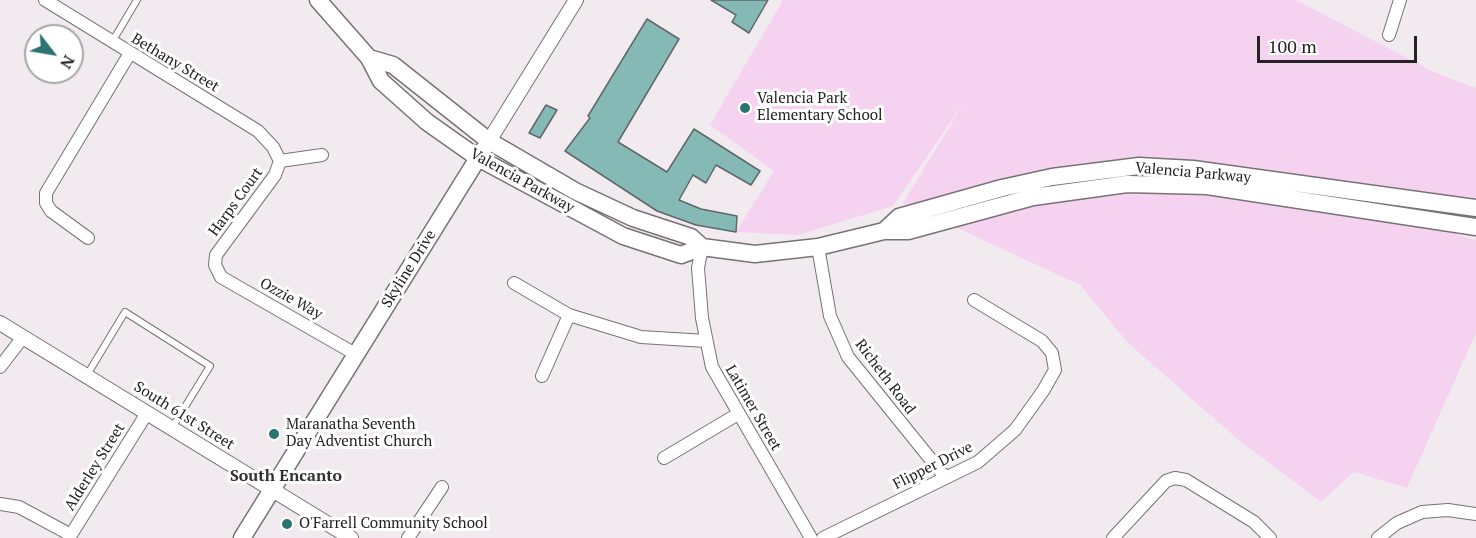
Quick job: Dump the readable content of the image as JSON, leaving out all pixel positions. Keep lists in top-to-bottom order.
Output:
{
  "streets": {
    "main road": ["Valencia Parkway", "Skyline Drive"],
    "street": [
      "Bethany Street",
      "Harps Court",
      "Ozzie Way",
      "Richeth Road",
      "Latimer Street",
      "South 61st Street",
      "Flipper Drive",
      "Alderley Street"
    ]
  },
  "crossings": [
    ["Bethany Street", "Harps Court"],
    ["Valencia Parkway", "Skyline Drive"],
    ["Valencia Parkway", "Richeth Road"],
    ["Valencia Parkway", "Latimer Street"],
    ["Harps Court", "Ozzie Way"],
    ["Skyline Drive", "Ozzie Way"],
    ["Skyline Drive", "South 61st Street"],
    ["Richeth Road", "Flipper Drive"],
    ["South 61st Street", "Alderley Street"]
  ],
  "districts": ["South Encanto"],
  "places": ["Valencia Park Elementary School", "Maranatha Seventh Day Adventist Church", "O'Farrell Community School"],
  "scale_bar": "100 m",
  "north": "bottom right"
}
